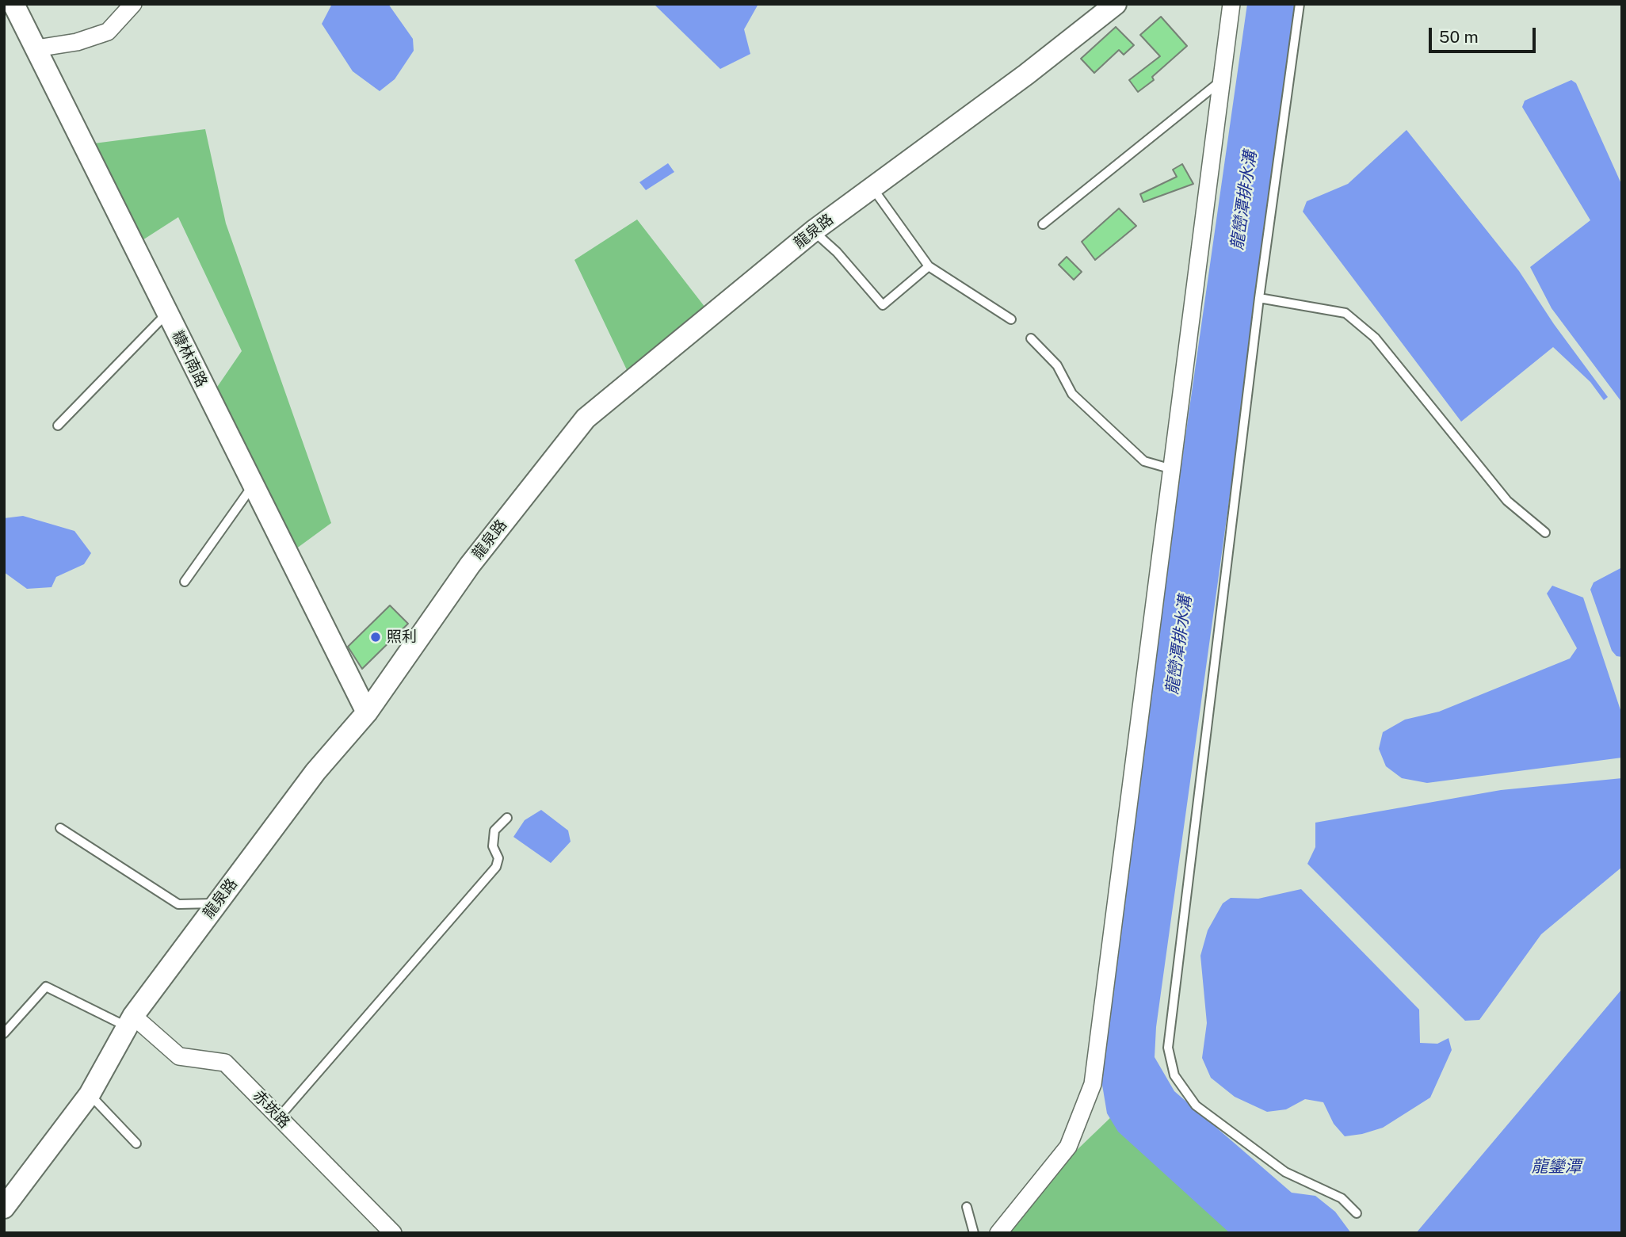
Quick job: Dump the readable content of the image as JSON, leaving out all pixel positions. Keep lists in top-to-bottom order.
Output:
{
  "streets": {
    "street": ["龍泉路", "糠林南路", "赤崁路"]
  },
  "crossings": [
    ["龍泉路", "糠林南路"],
    ["龍泉路", "赤崁路"]
  ],
  "water": ["龍巒潭排水溝", "龍鑾潭"],
  "places": ["照利"],
  "scale_bar": "50 m"
}
